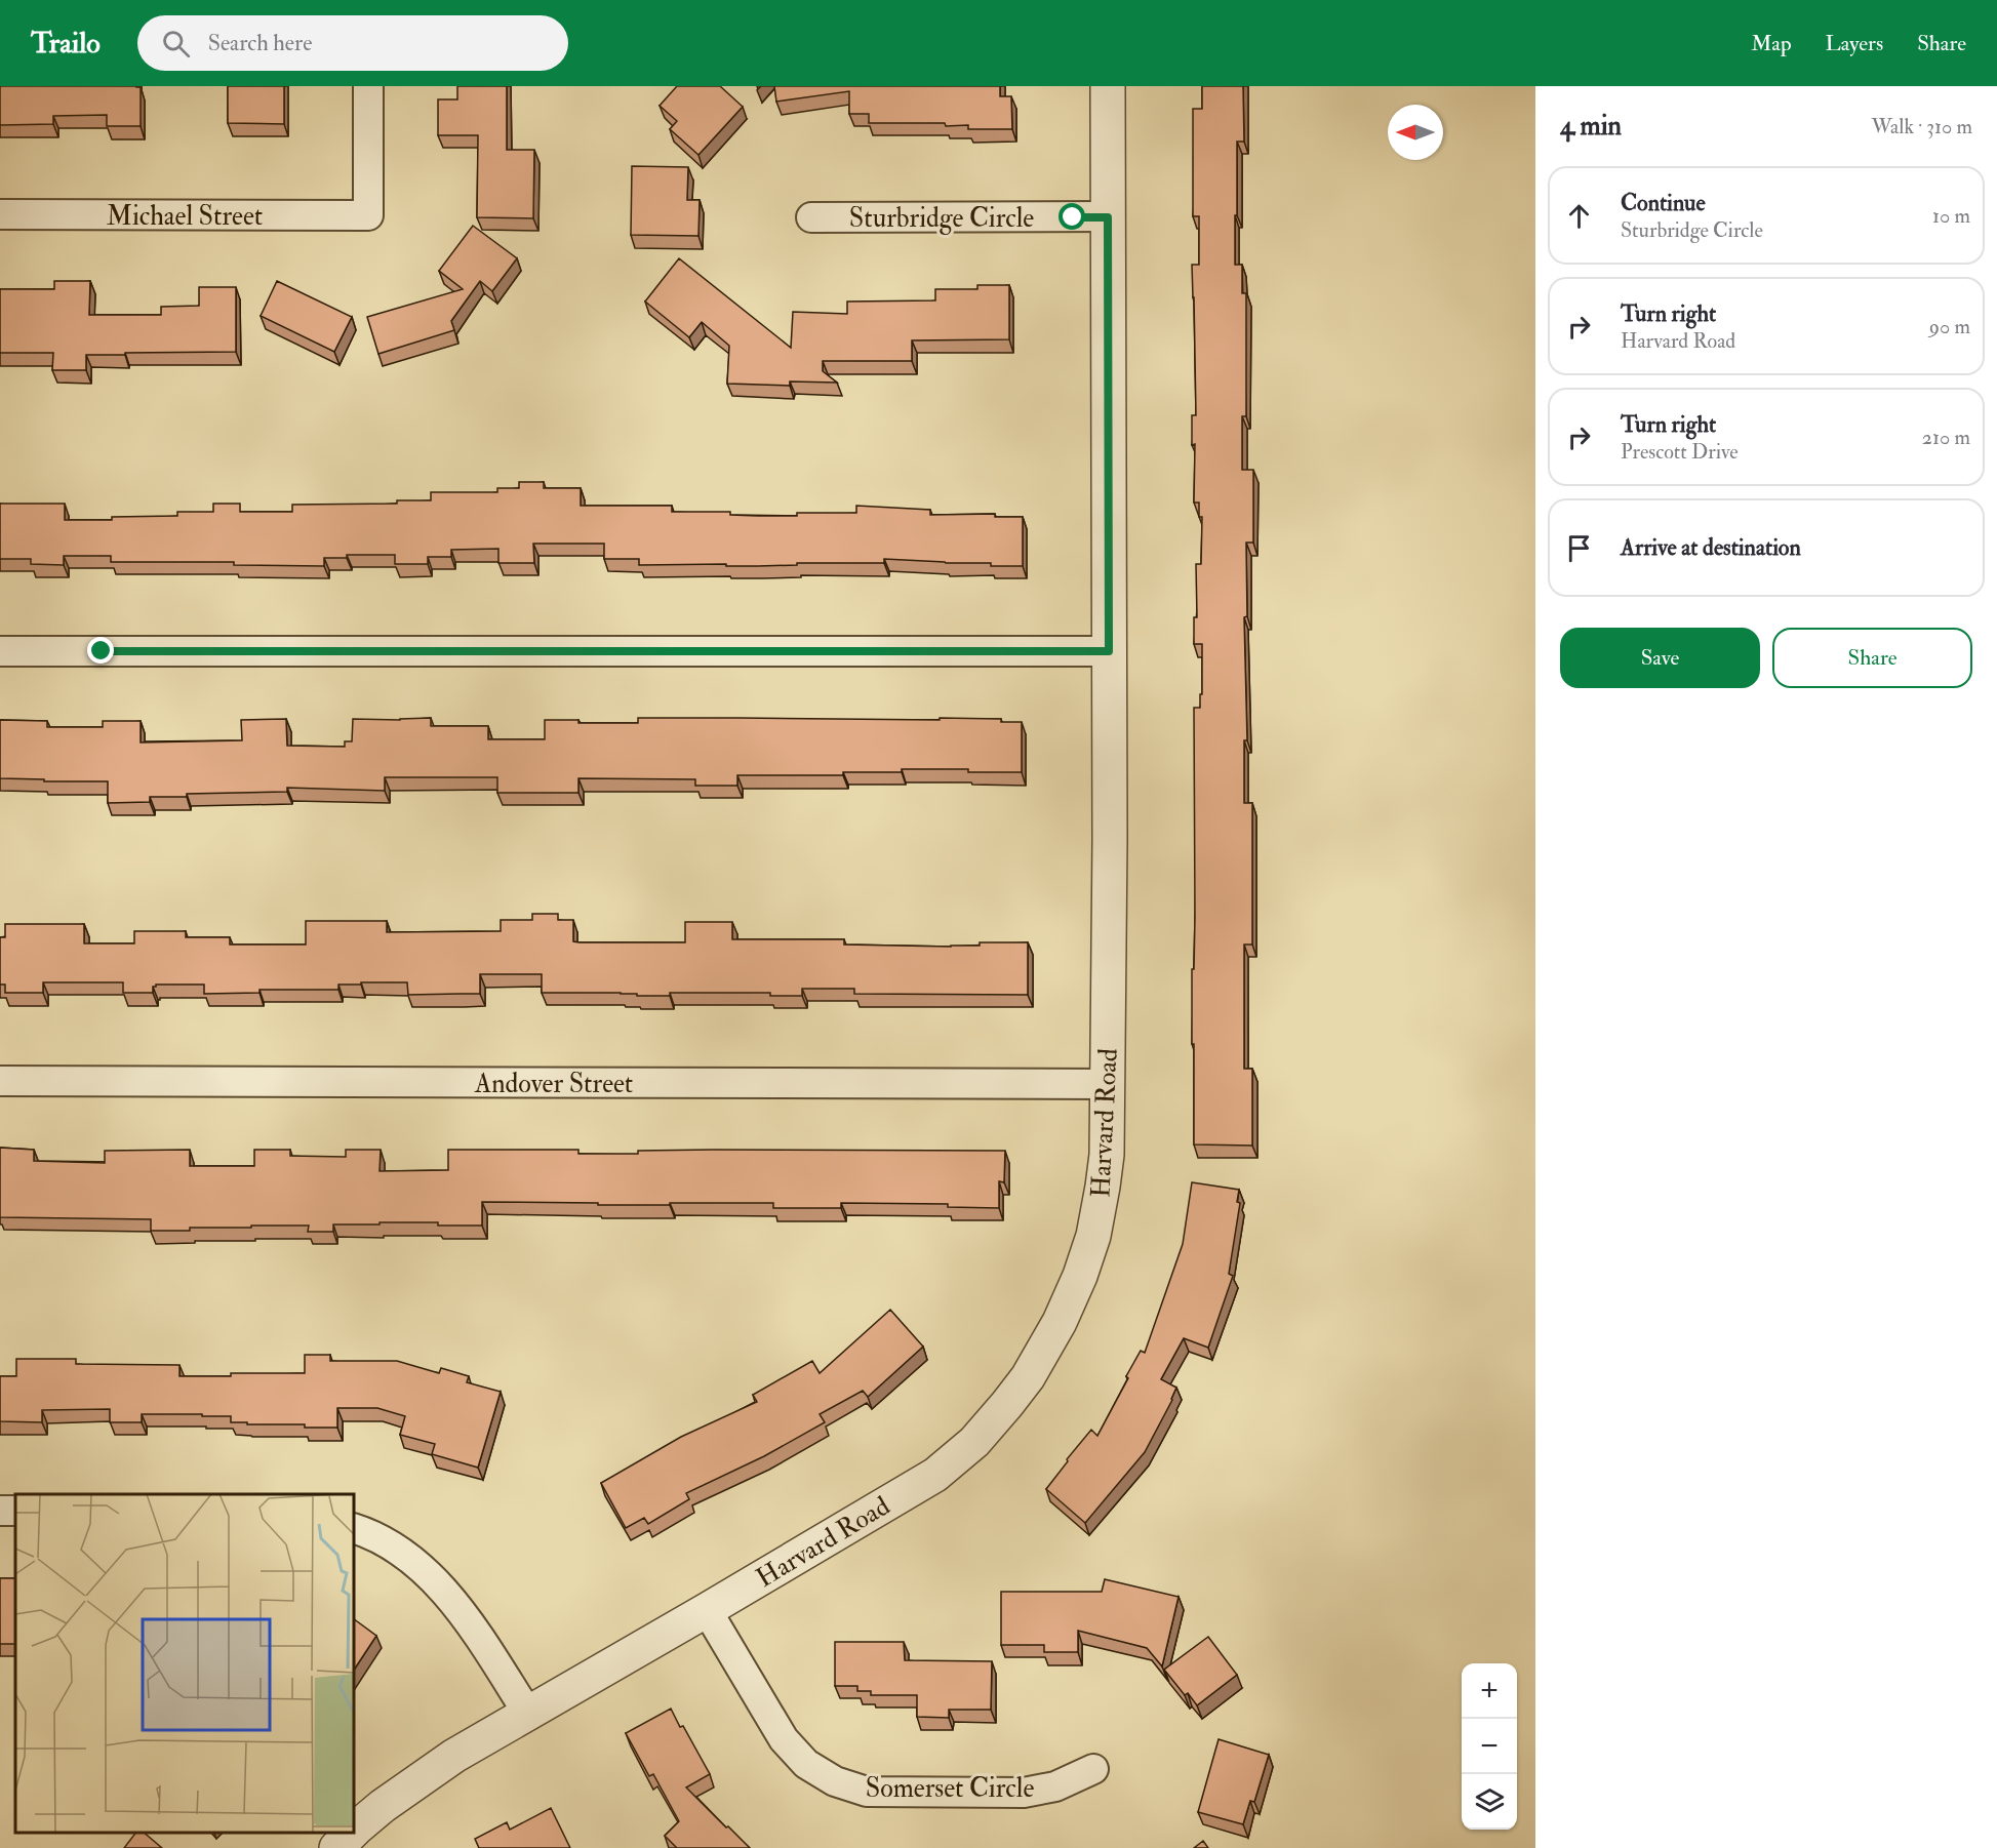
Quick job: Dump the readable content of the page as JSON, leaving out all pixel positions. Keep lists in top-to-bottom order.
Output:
{
  "streets": {
    "street": [
      "Michael Street",
      "Sturbridge Circle",
      "Andover Street",
      "Harvard Road",
      "Somerset Circle"
    ]
  },
  "crossings": [
    ["Sturbridge Circle", "Harvard Road"],
    ["Andover Street", "Harvard Road"],
    ["Harvard Road", "Somerset Circle"]
  ],
  "north": "left",
  "page": {
    "header": "Trailo",
    "search": "Search here",
    "nav": ["Map", "Layers", "Share"],
    "heading": ["4 min", "Walk · 310 m"],
    "list": [
      ["Continue", "Sturbridge Circle", "10 m"],
      ["Turn right", "Harvard Road", "90 m"],
      ["Turn right", "Prescott Drive", "210 m"],
      "Arrive at destination"
    ],
    "buttons": ["Save", "Share"],
    "map_buttons": ["+", "−"]
  }
}
